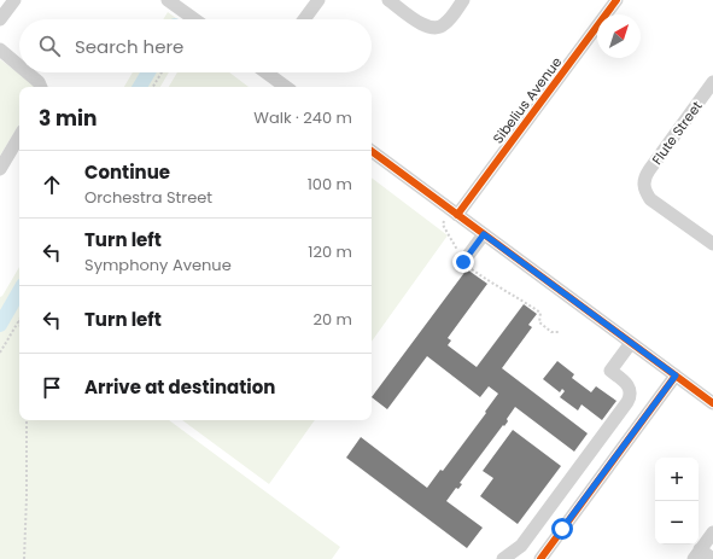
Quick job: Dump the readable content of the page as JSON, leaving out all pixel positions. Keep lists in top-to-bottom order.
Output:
{
  "streets": {
    "street": ["Sibelius Avenue", "Flute Street"]
  },
  "north": "top right",
  "page": {
    "search": "Search here",
    "heading": ["3 min", "Walk · 240 m"],
    "list": [
      ["Continue", "Orchestra Street", "100 m"],
      ["Turn left", "Symphony Avenue", "120 m"],
      ["Turn left", "20 m"],
      "Arrive at destination"
    ],
    "map_buttons": ["+", "−"]
  }
}
